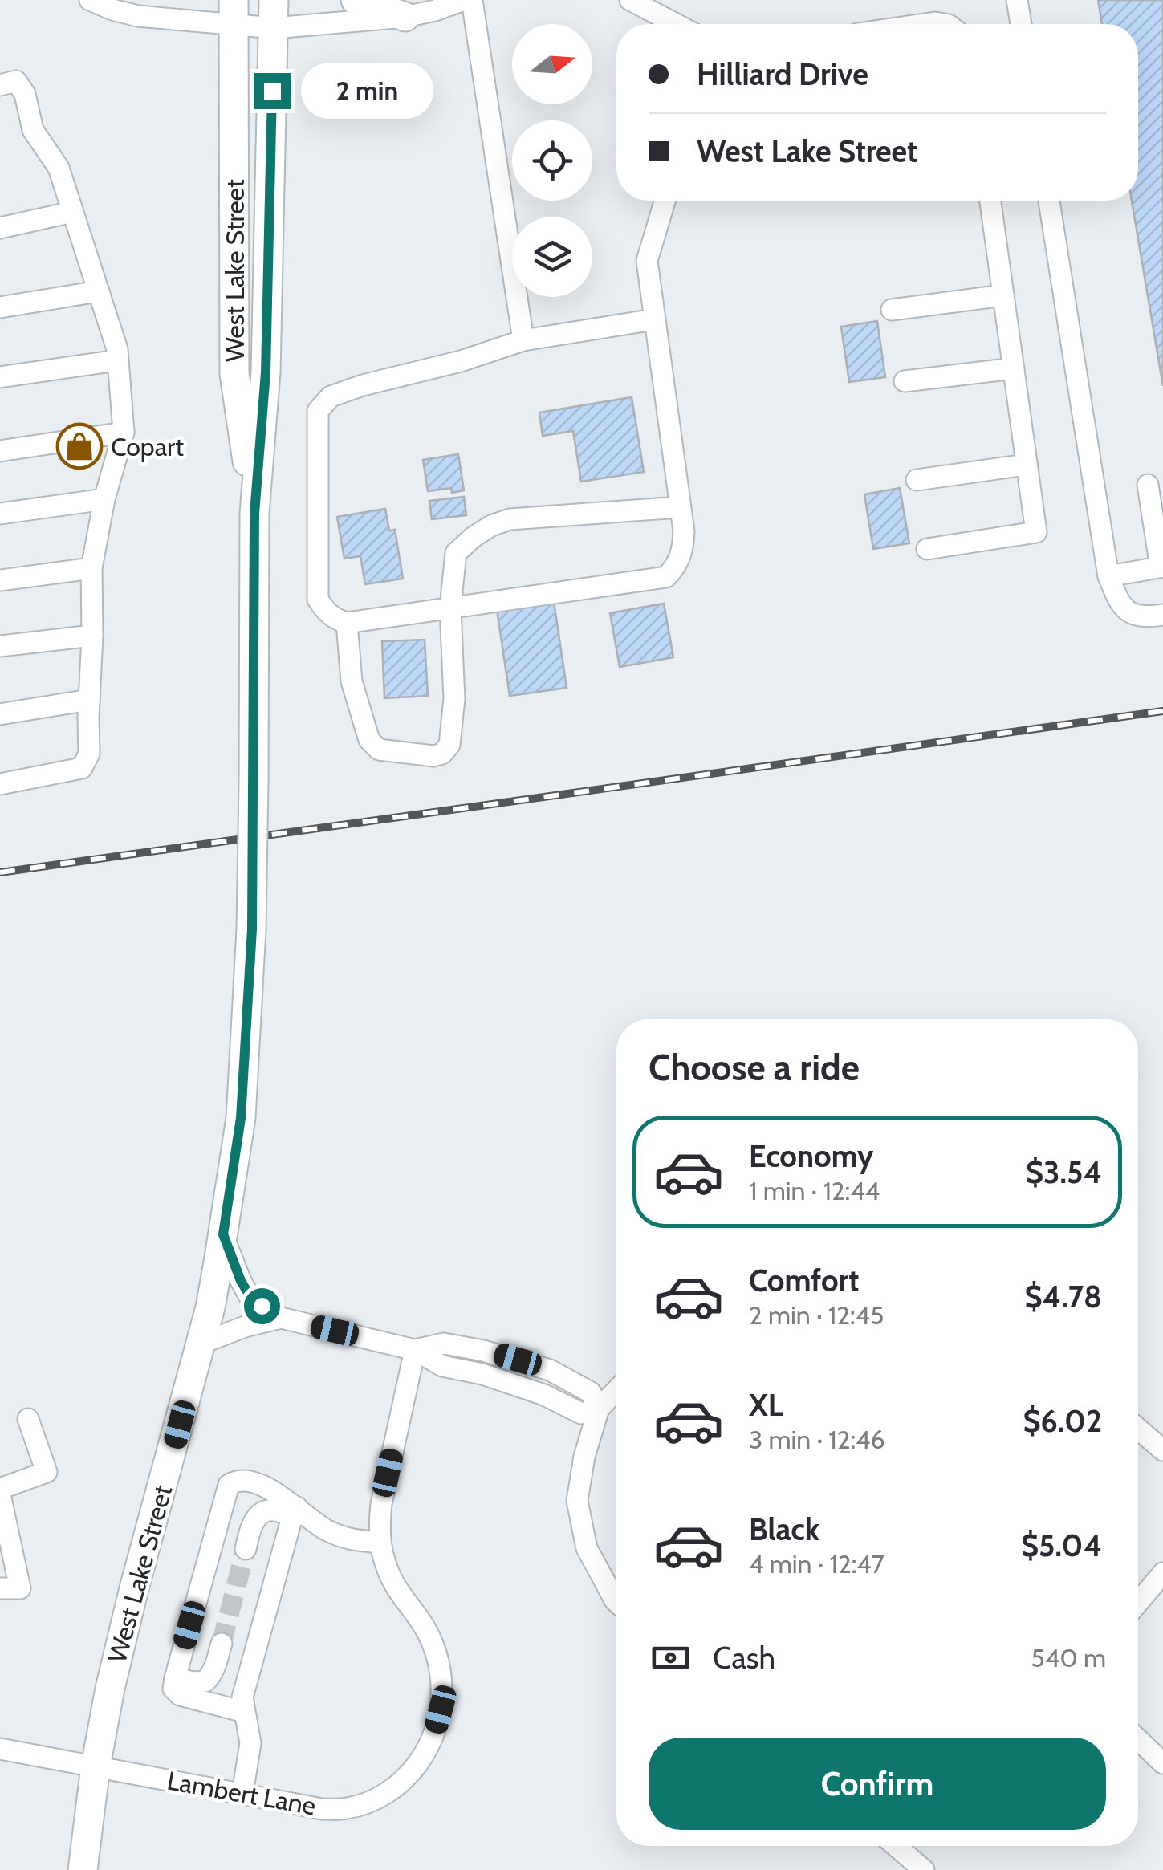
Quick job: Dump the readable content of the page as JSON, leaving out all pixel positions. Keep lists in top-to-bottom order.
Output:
{
  "streets": {
    "highway": ["West Lake Street"],
    "street": ["Lambert Lane"]
  },
  "crossings": [
    ["West Lake Street", "Lambert Lane"]
  ],
  "places": {
    "shop": ["Copart"]
  },
  "north": "right",
  "page": {
    "banner": ["Hilliard Drive", "West Lake Street"],
    "bubble": "2 min",
    "heading": "Choose a ride",
    "list": [
      {
        "name": "Economy",
        "note": "1 min · 12:44",
        "value": "$3.54"
      },
      {
        "name": "Comfort",
        "note": "2 min · 12:45",
        "value": "$4.78"
      },
      {
        "name": "XL",
        "note": "3 min · 12:46",
        "value": "$6.02"
      },
      {
        "name": "Black",
        "note": "4 min · 12:47",
        "value": "$5.04"
      }
    ],
    "pay": ["Cash", "540 m"],
    "buttons": "Confirm"
  }
}
